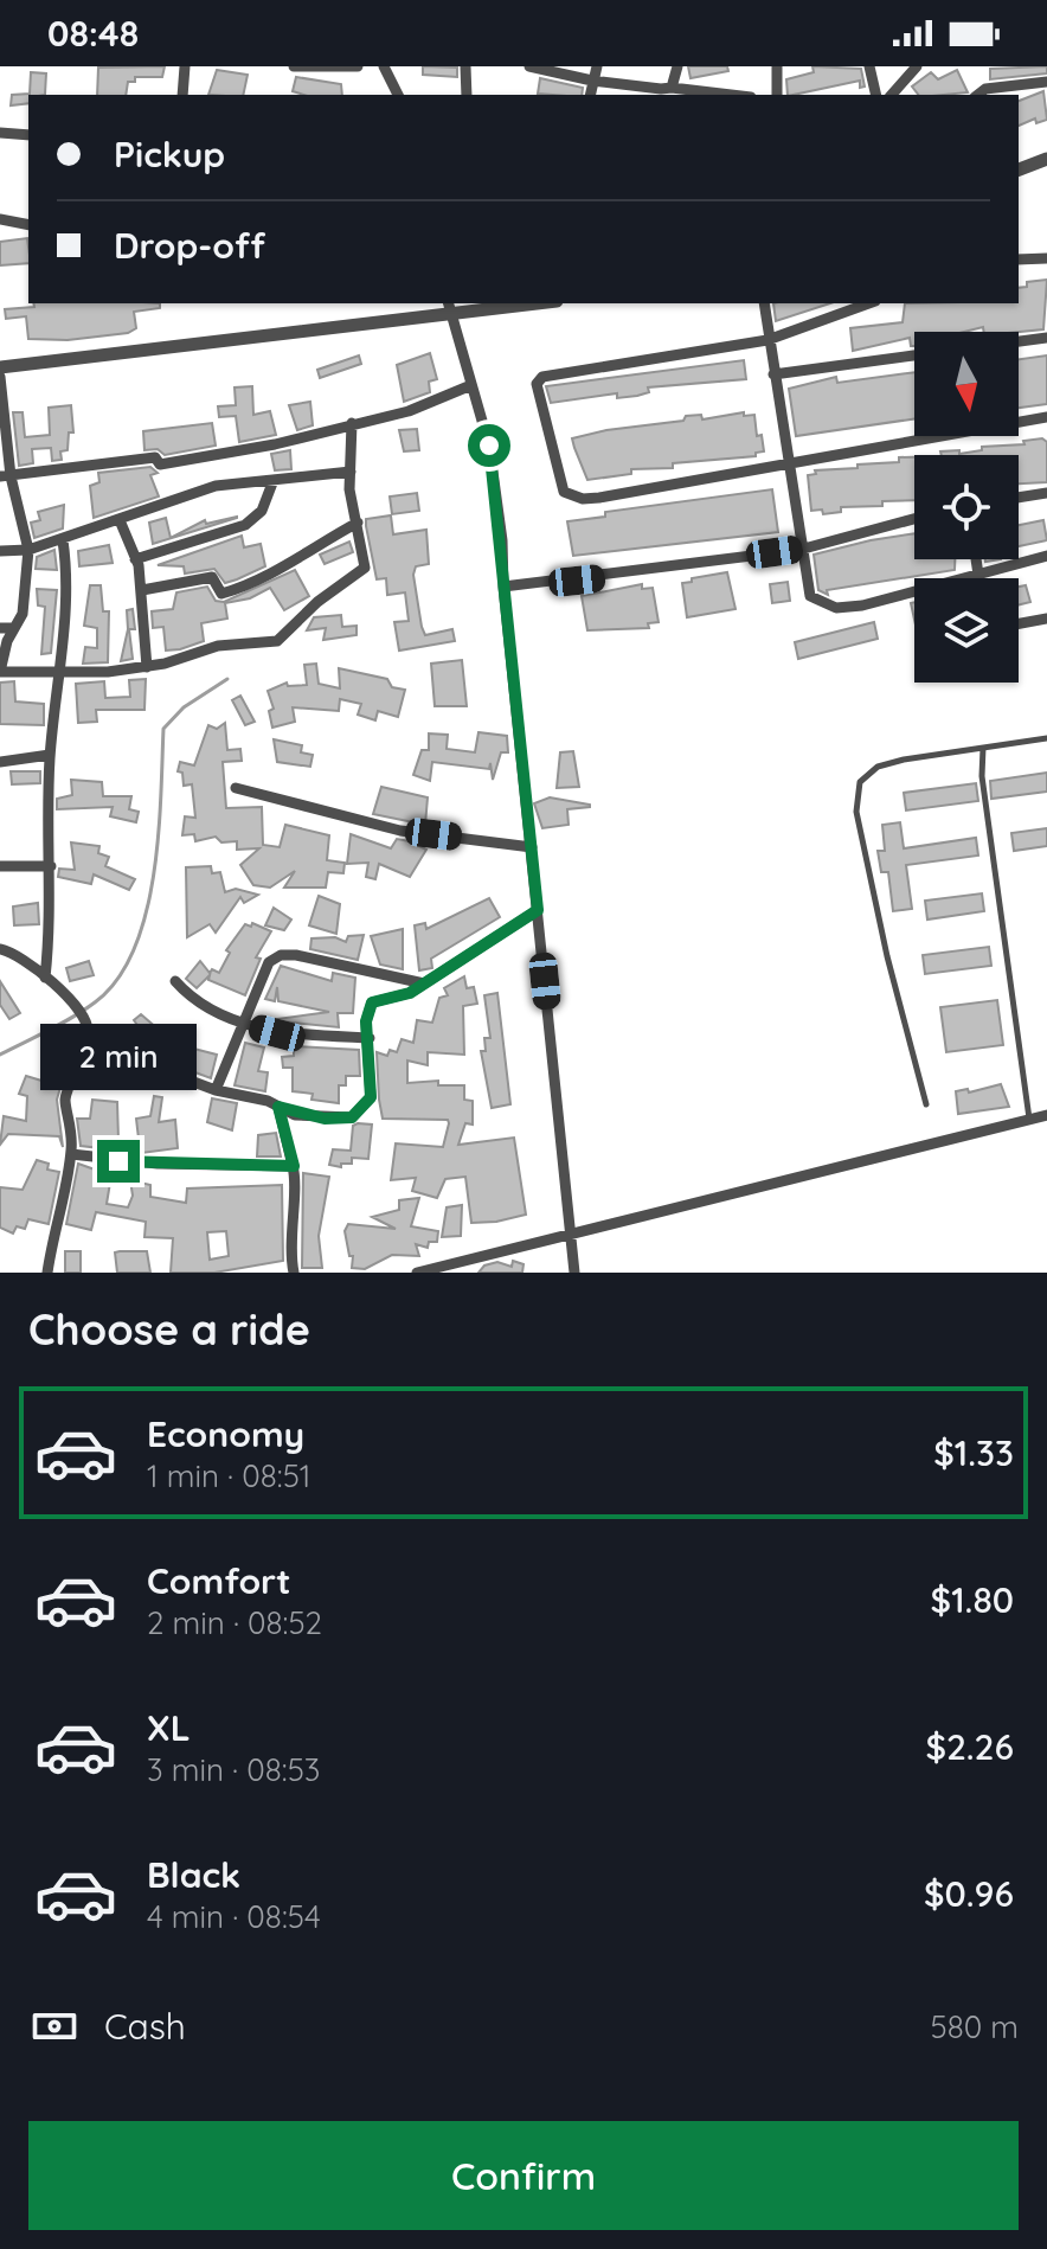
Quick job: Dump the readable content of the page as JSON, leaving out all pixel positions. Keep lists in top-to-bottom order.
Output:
{
  "north": "bottom",
  "page": {
    "status": "08:48",
    "banner": ["Pickup", "Drop-off"],
    "bubble": "2 min",
    "heading": "Choose a ride",
    "list": [
      {
        "name": "Economy",
        "note": "1 min · 08:51",
        "value": "$1.33"
      },
      {
        "name": "Comfort",
        "note": "2 min · 08:52",
        "value": "$1.80"
      },
      {
        "name": "XL",
        "note": "3 min · 08:53",
        "value": "$2.26"
      },
      {
        "name": "Black",
        "note": "4 min · 08:54",
        "value": "$0.96"
      }
    ],
    "pay": ["Cash", "580 m"],
    "buttons": "Confirm"
  }
}
